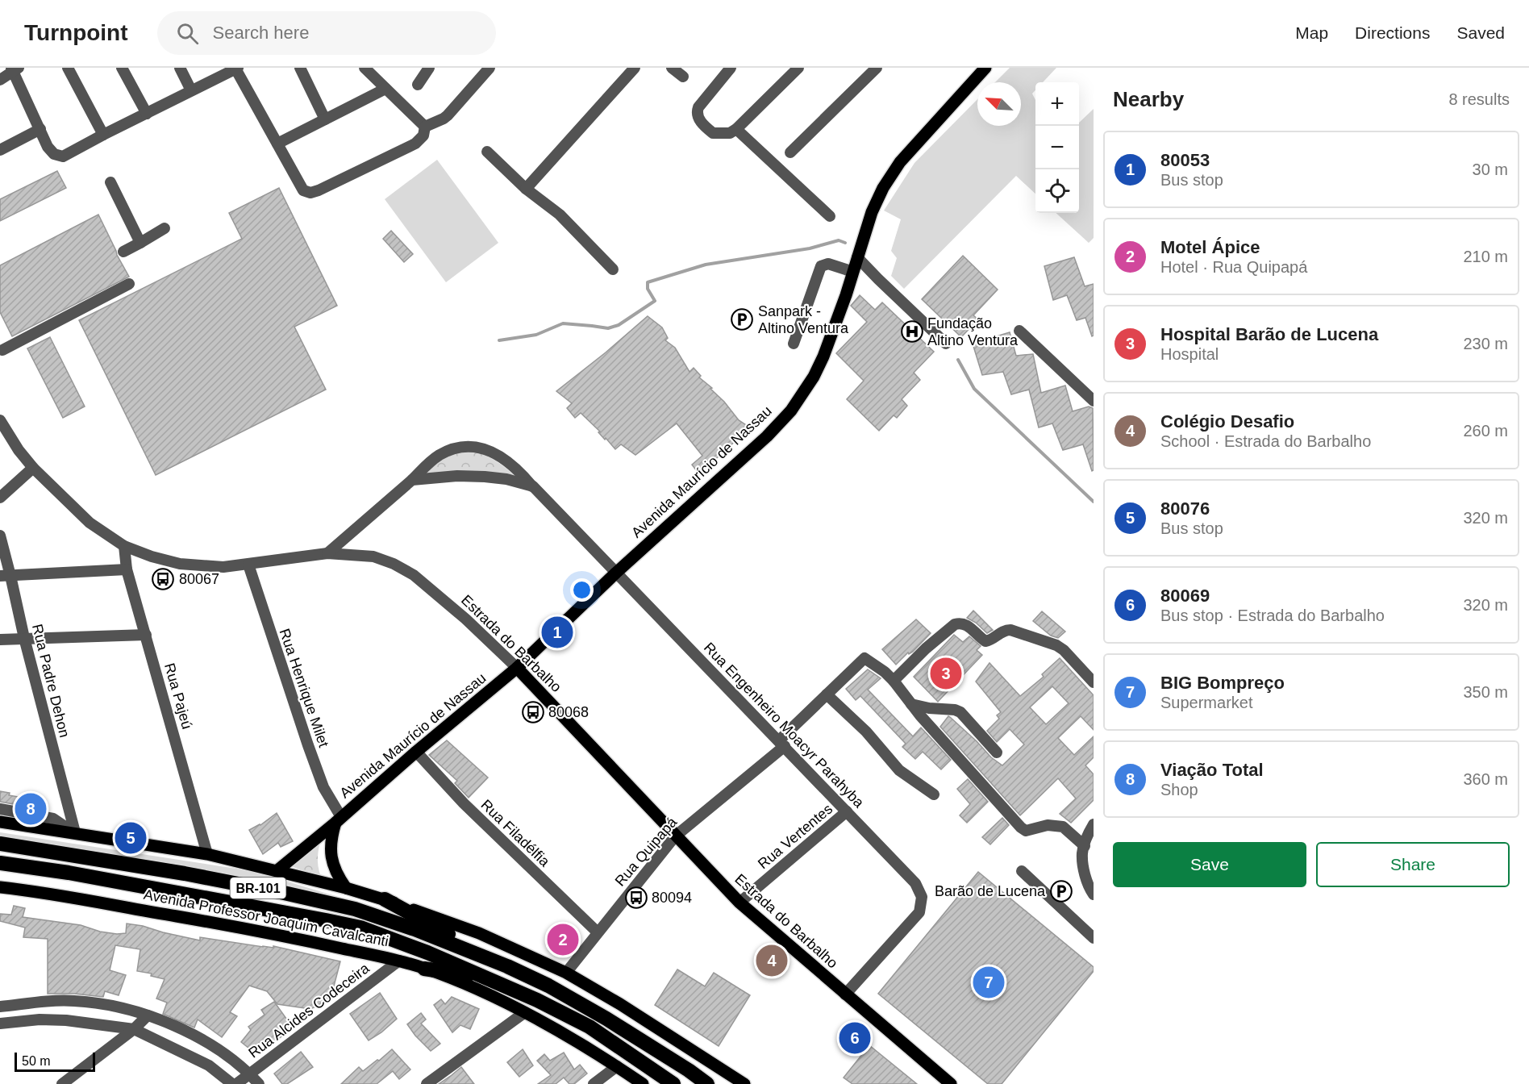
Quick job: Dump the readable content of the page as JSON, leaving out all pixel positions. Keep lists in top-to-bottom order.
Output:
{
  "streets": {
    "highway": ["BR-101", "Avenida Professor Joaquim Cavalcanti"],
    "main road": ["Avenida Maurício de Nassau", "Estrada do Barbalho"],
    "street": [
      "Rua Padre Dehon",
      "Rua Henrique Milet",
      "Rua Pajeú",
      "Rua Engenheiro Moacyr Parahyba",
      "Rua Filadélfia",
      "Rua Vertentes",
      "Rua Quipapá",
      "Rua Alcides Codeceira"
    ]
  },
  "crossings": [
    ["Avenida Maurício de Nassau", "Estrada do Barbalho"],
    ["Avenida Maurício de Nassau", "Rua Henrique Milet"],
    ["Avenida Maurício de Nassau", "Rua Engenheiro Moacyr Parahyba"],
    ["Avenida Maurício de Nassau", "Rua Filadélfia"],
    ["Estrada do Barbalho", "Rua Henrique Milet"],
    ["Estrada do Barbalho", "Rua Pajeú"],
    ["Estrada do Barbalho", "Rua Engenheiro Moacyr Parahyba"],
    ["Estrada do Barbalho", "Rua Vertentes"],
    ["Estrada do Barbalho", "Rua Quipapá"],
    ["Rua Engenheiro Moacyr Parahyba", "Rua Vertentes"],
    ["Rua Engenheiro Moacyr Parahyba", "Rua Quipapá"],
    ["Rua Filadélfia", "Rua Quipapá"],
    ["BR-101", "Avenida Professor Joaquim Cavalcanti"],
    ["Avenida Professor Joaquim Cavalcanti", "Rua Alcides Codeceira"]
  ],
  "places": {
    "parking": ["Sanpark - Altino Ventura", "Barão de Lucena"],
    "hospital": ["Fundação Altino Ventura"],
    "bus stop": ["80067", "80068", "80094"]
  },
  "scale_bar": "50 m",
  "north": "top left",
  "page": {
    "header": "Turnpoint",
    "search": "Search here",
    "nav": ["Map", "Directions", "Saved"],
    "heading": ["Nearby", "8 results"],
    "map_buttons": ["+", "−"],
    "list": [
      {
        "mark": "1",
        "name": "80053",
        "note": "Bus stop",
        "value": "30 m"
      },
      {
        "mark": "2",
        "name": "Motel Ápice",
        "note": "Hotel · Rua Quipapá",
        "value": "210 m"
      },
      {
        "mark": "3",
        "name": "Hospital Barão de Lucena",
        "note": "Hospital",
        "value": "230 m"
      },
      {
        "mark": "4",
        "name": "Colégio Desafio",
        "note": "School · Estrada do Barbalho",
        "value": "260 m"
      },
      {
        "mark": "5",
        "name": "80076",
        "note": "Bus stop",
        "value": "320 m"
      },
      {
        "mark": "6",
        "name": "80069",
        "note": "Bus stop · Estrada do Barbalho",
        "value": "320 m"
      },
      {
        "mark": "7",
        "name": "BIG Bompreço",
        "note": "Supermarket",
        "value": "350 m"
      },
      {
        "mark": "8",
        "name": "Viação Total",
        "note": "Shop",
        "value": "360 m"
      }
    ],
    "pins": [
      "1",
      "3",
      "8",
      "5",
      "2",
      "4",
      "7",
      "6"
    ],
    "buttons": ["Save", "Share"],
    "scale": "50 m"
  }
}
